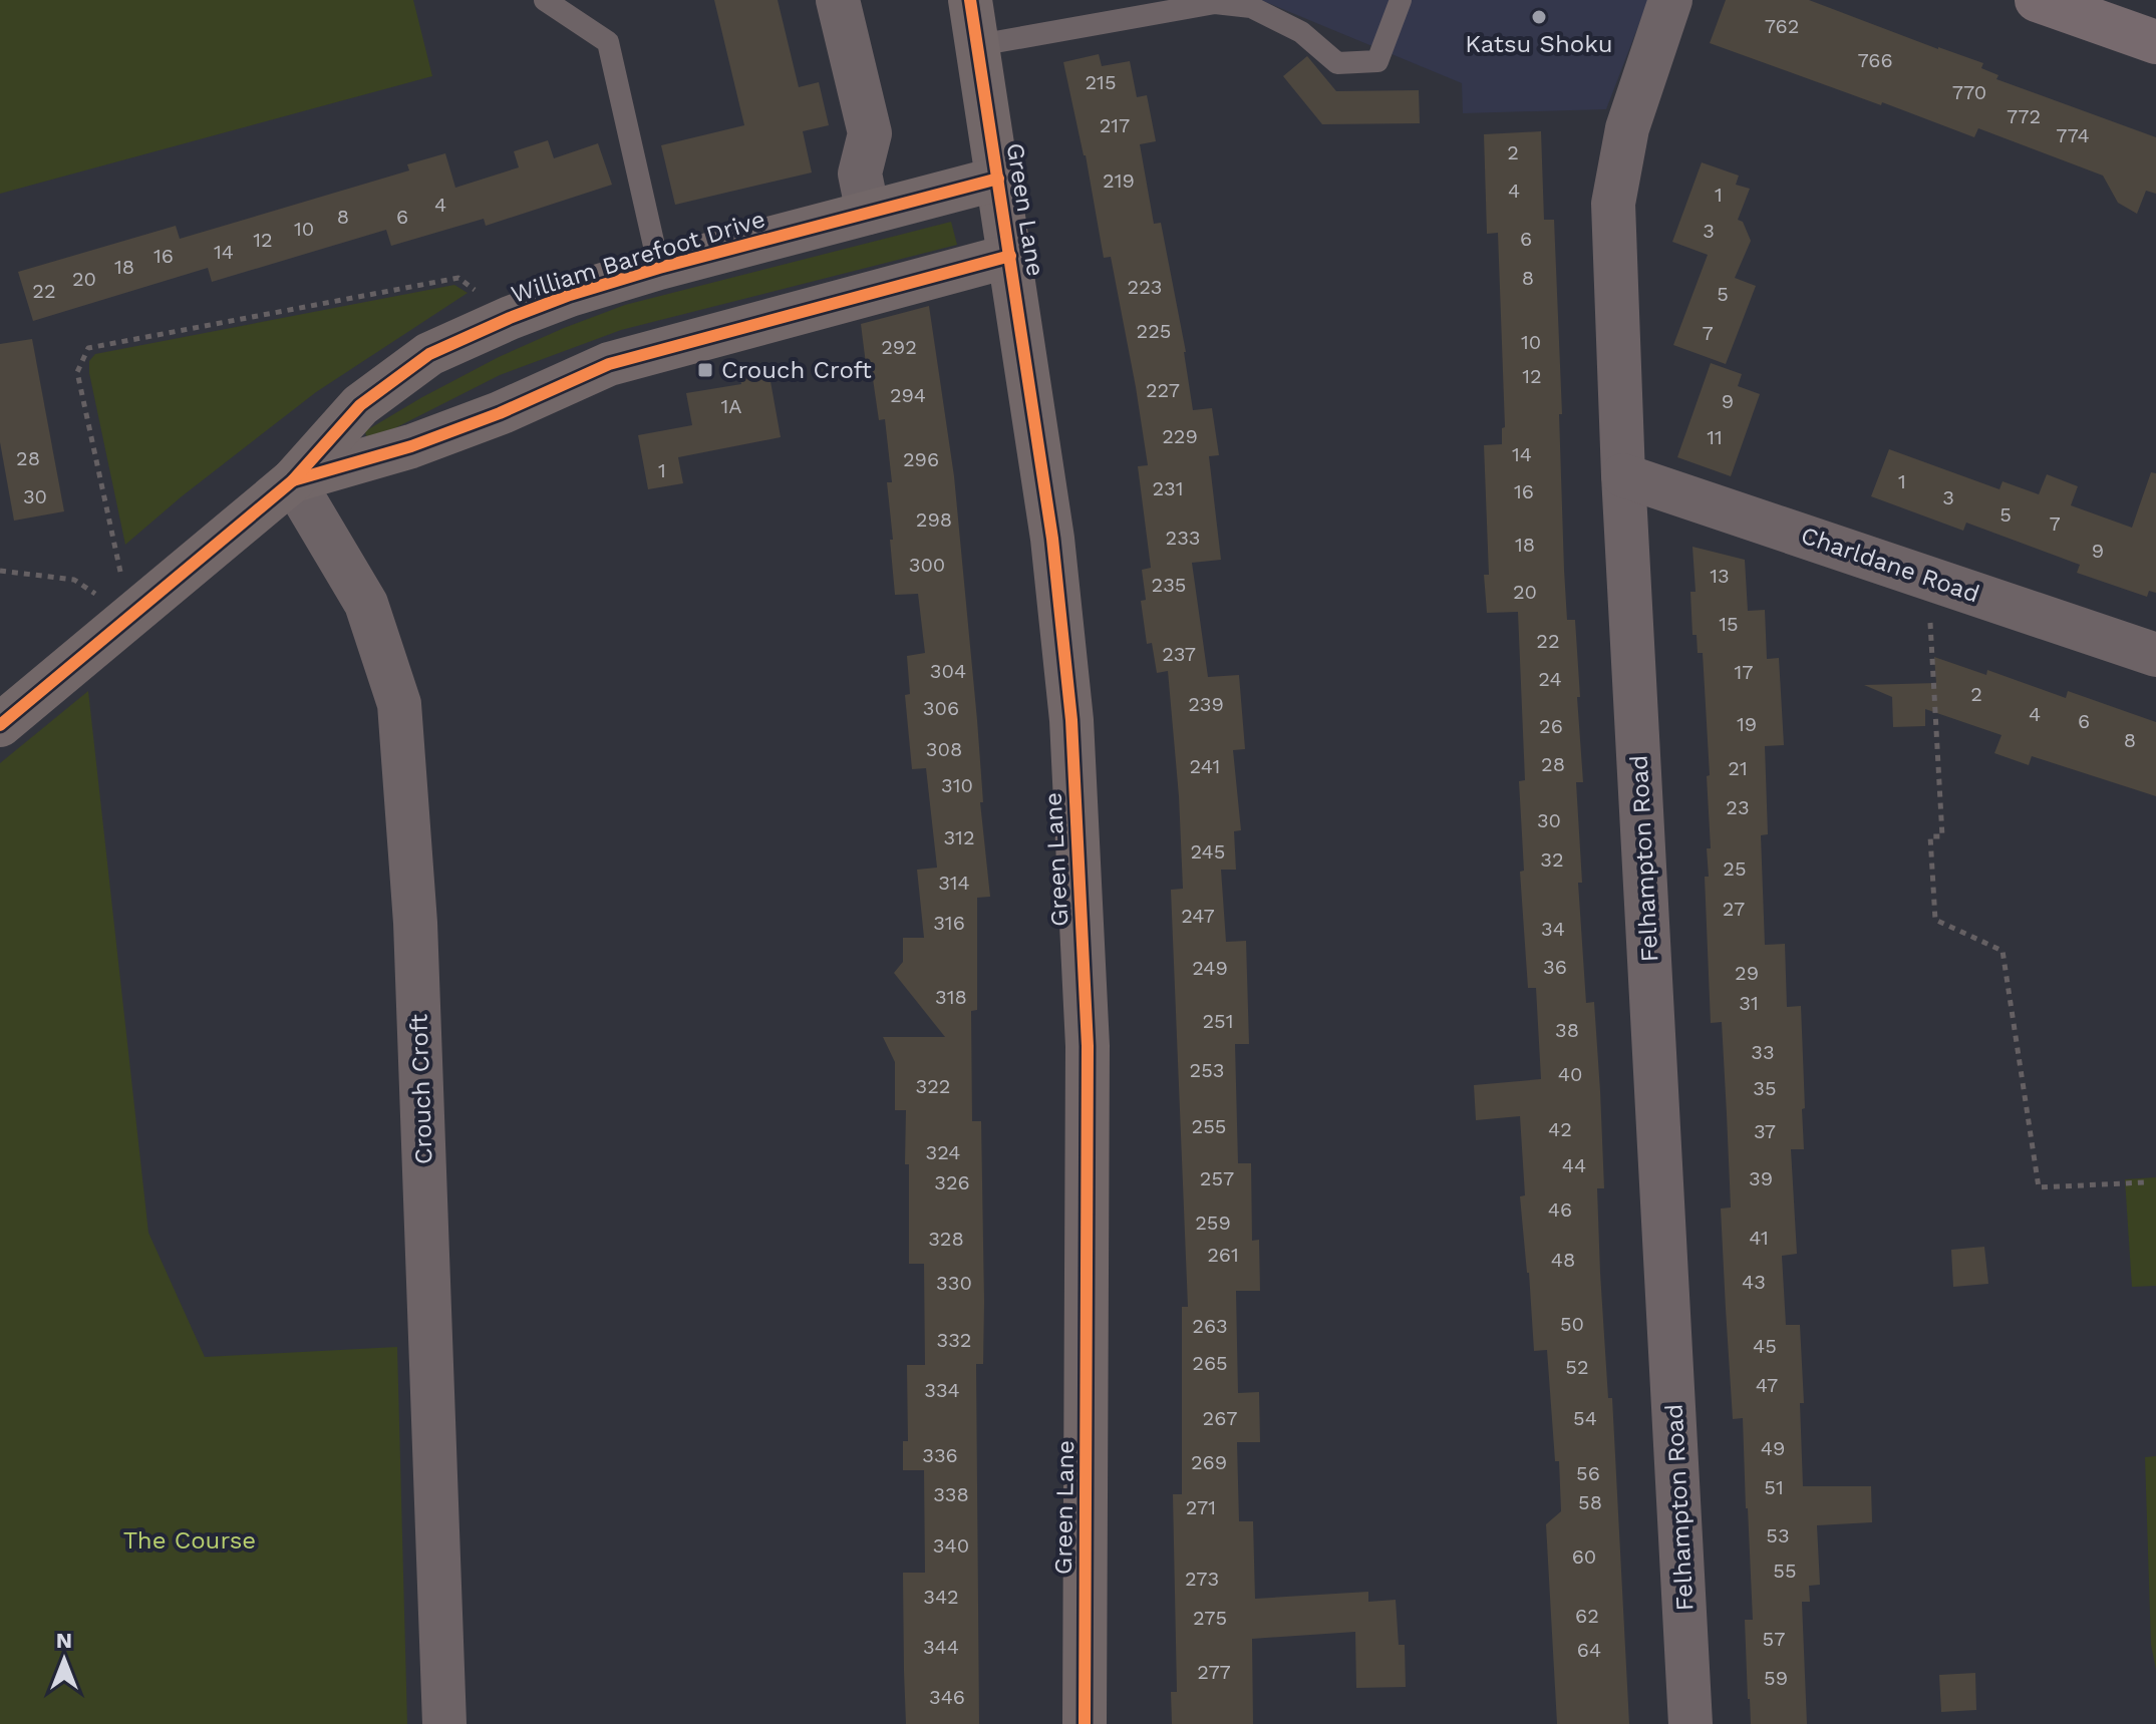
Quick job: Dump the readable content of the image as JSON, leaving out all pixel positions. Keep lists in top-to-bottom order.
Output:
{
  "streets": {
    "street": [
      "Green Lane",
      "William Barefoot Drive",
      "Charldane Road",
      "Felhampton Road",
      "Crouch Croft"
    ]
  },
  "crossings": [
    ["Green Lane", "William Barefoot Drive"],
    ["William Barefoot Drive", "Crouch Croft"],
    ["Charldane Road", "Felhampton Road"]
  ],
  "parks": ["The Course"],
  "places": {
    "other": ["Katsu Shoku"],
    "transit": ["Crouch Croft"]
  },
  "house_numbers": [
    "762",
    "766",
    "215",
    "770",
    "772",
    "217",
    "774",
    "2",
    "219",
    "4",
    "1",
    "4",
    "8",
    "6",
    "10",
    "3",
    "6",
    "12",
    "14",
    "16",
    "18",
    "8",
    "20",
    "223",
    "22",
    "5",
    "225",
    "7",
    "10",
    "292",
    "12",
    "227",
    "294",
    "9",
    "1A",
    "229",
    "11",
    "14",
    "28",
    "296",
    "1",
    "1",
    "231",
    "16",
    "30",
    "3",
    "5",
    "298",
    "7",
    "233",
    "18",
    "9",
    "300",
    "13",
    "235",
    "20",
    "15",
    "22",
    "237",
    "304",
    "17",
    "24",
    "2",
    "239",
    "306",
    "4",
    "6",
    "19",
    "26",
    "8",
    "308",
    "28",
    "241",
    "21",
    "310",
    "23",
    "30",
    "312",
    "245",
    "32",
    "25",
    "314",
    "27",
    "247",
    "316",
    "34",
    "36",
    "249",
    "29",
    "318",
    "31",
    "251",
    "38",
    "33",
    "253",
    "40",
    "322",
    "35",
    "255",
    "42",
    "37",
    "324",
    "44",
    "257",
    "39",
    "326",
    "46",
    "259",
    "41",
    "328",
    "261",
    "48",
    "43",
    "330",
    "50",
    "263",
    "332",
    "45",
    "265",
    "52",
    "47",
    "334",
    "267",
    "54",
    "49",
    "336",
    "269",
    "56",
    "51",
    "338",
    "58",
    "271",
    "53",
    "340",
    "60",
    "55",
    "273",
    "342",
    "62",
    "275",
    "57",
    "344",
    "64",
    "277",
    "59",
    "346"
  ],
  "north": "top"
}
